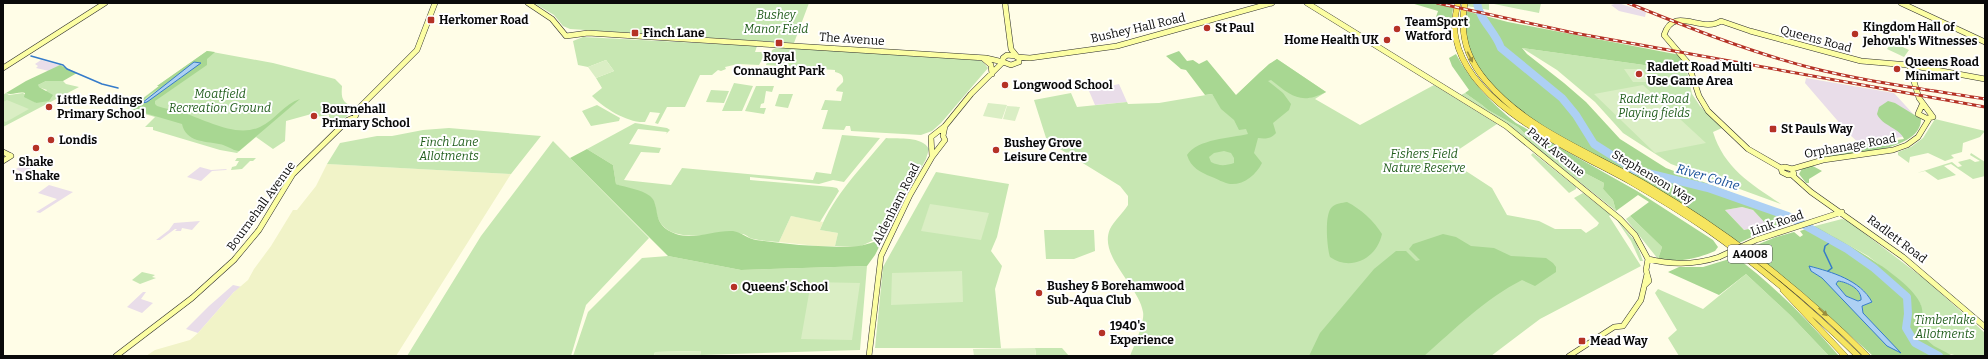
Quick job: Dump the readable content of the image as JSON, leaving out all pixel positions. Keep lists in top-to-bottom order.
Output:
{
  "streets": {
    "main road": ["Stephenson Way", "A4008"],
    "street": [
      "Bushey Hall Road",
      "The Avenue",
      "Queens Road",
      "Orphanage Road",
      "Park Avenue",
      "Aldenham Road",
      "Bournehall Avenue",
      "Link Road",
      "Radlett Road"
    ]
  },
  "crossings": [
    ["Bushey Hall Road", "The Avenue"],
    ["Queens Road", "Radlett Road"],
    ["Park Avenue", "Link Road"],
    ["Link Road", "Radlett Road"]
  ],
  "water": ["River Colne"],
  "parks": [
    "Bushey Manor Field",
    "Moatfield Recreation Ground",
    "Radlett Road Playing fields",
    "Finch Lane Allotments",
    "Fishers Field Nature Reserve",
    "Timberlake Allotments"
  ],
  "places": {
    "transit": [
      "Herkomer Road",
      "Finch Lane",
      "Royal Connaught Park",
      "St Pauls Way",
      "Mead Way"
    ],
    "other": [
      "St Paul",
      "TeamSport Watford",
      "Kingdom Hall of Jehovah's Witnesses",
      "Home Health UK",
      "Queens Road Minimart",
      "Radlett Road Multi Use Game Area",
      "Longwood School",
      "Little Reddings Primary School",
      "Bournehall Primary School",
      "Londis",
      "Shake 'n Shake",
      "Bushey Grove Leisure Centre",
      "Queens' School",
      "Bushey & Borehamwood Sub-Aqua Club",
      "1940's Experience"
    ]
  }
}
